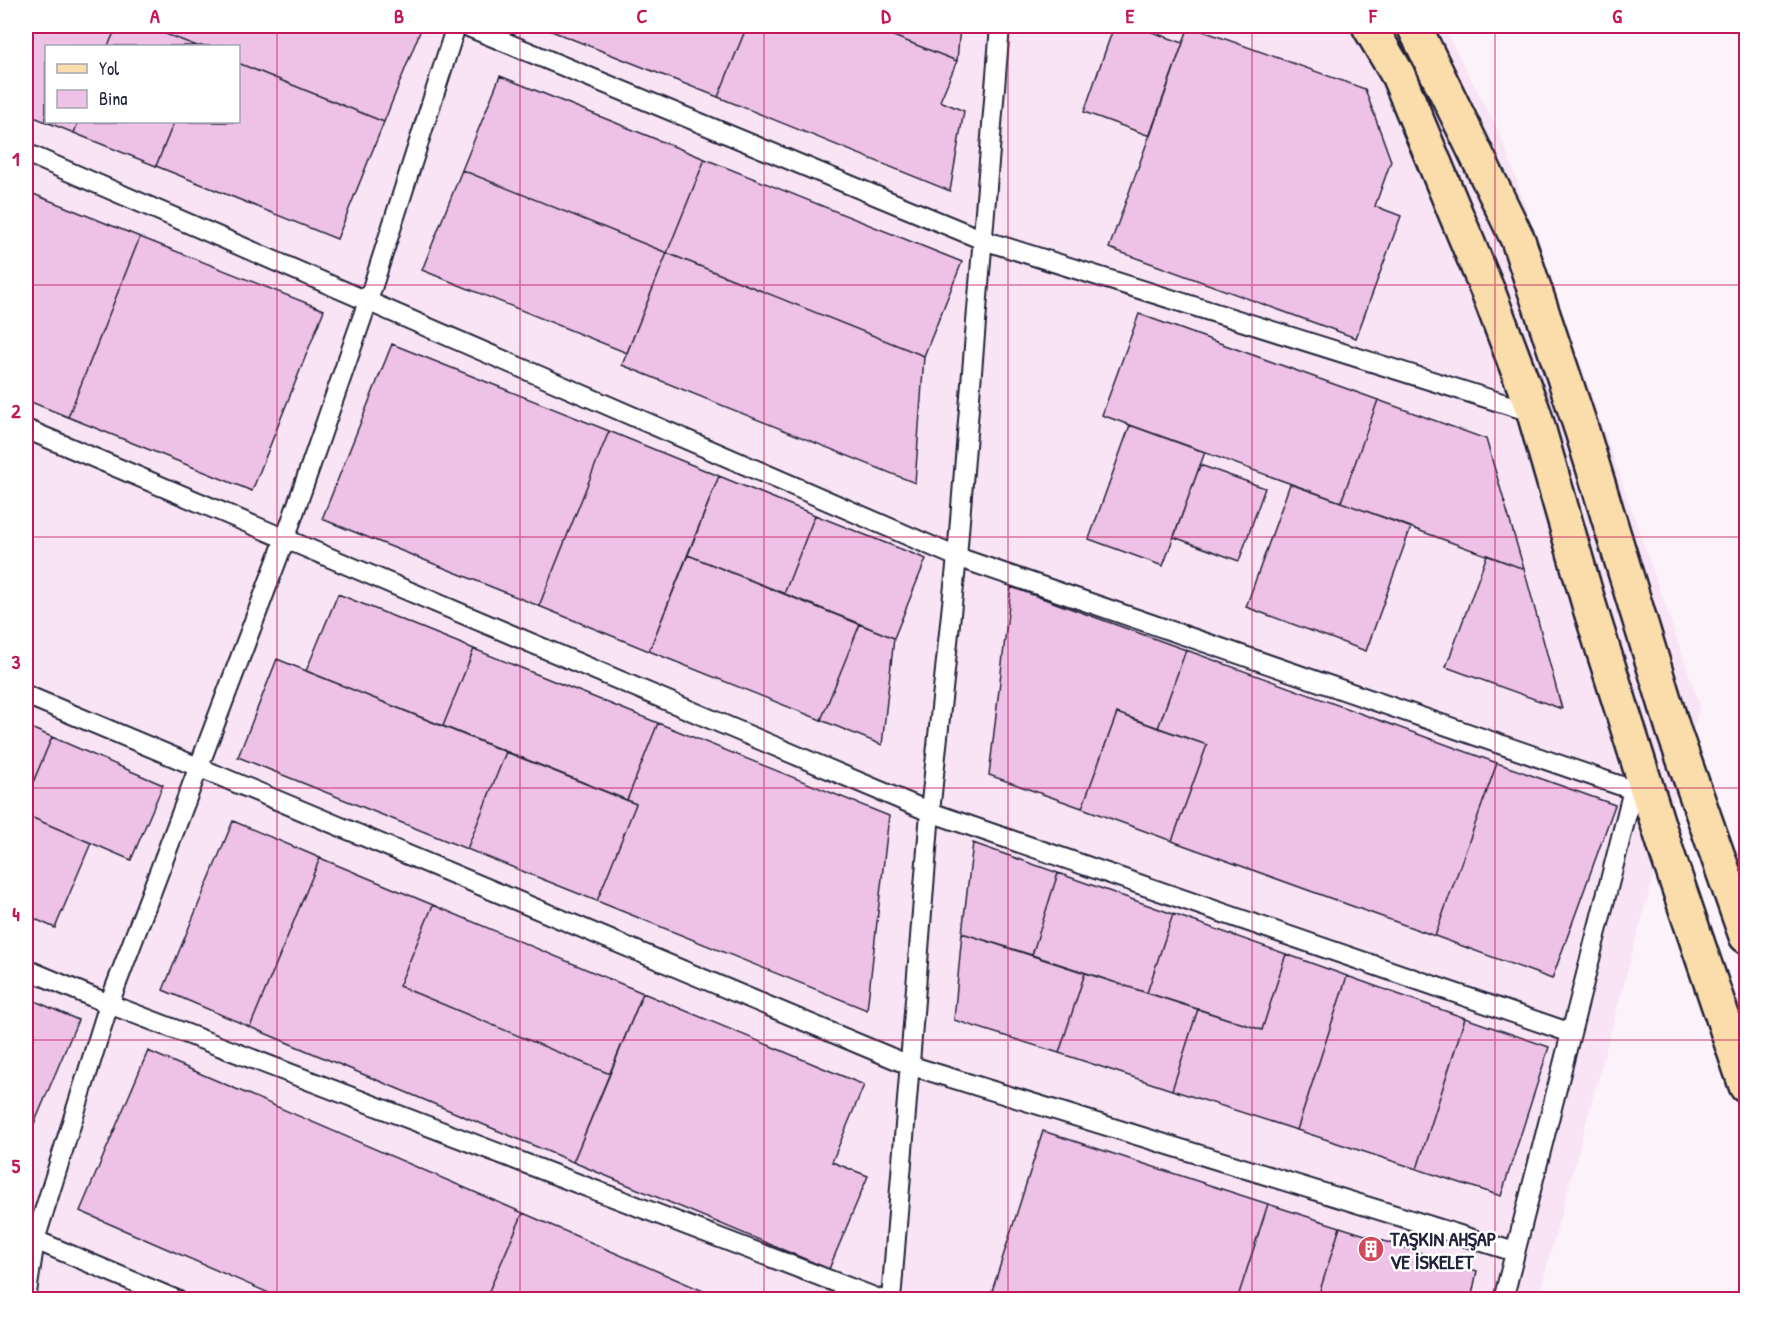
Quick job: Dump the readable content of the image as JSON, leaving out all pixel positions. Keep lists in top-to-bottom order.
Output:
{
  "places": {
    "building": ["TAŞKIN AHŞAP VE İSKELET"]
  },
  "legend": ["Yol", "Bina"],
  "grid": {
    "columns": [
      "A",
      "B",
      "C",
      "D",
      "E",
      "F",
      "G"
    ],
    "rows": [
      "1",
      "2",
      "3",
      "4",
      "5"
    ]
  }
}
